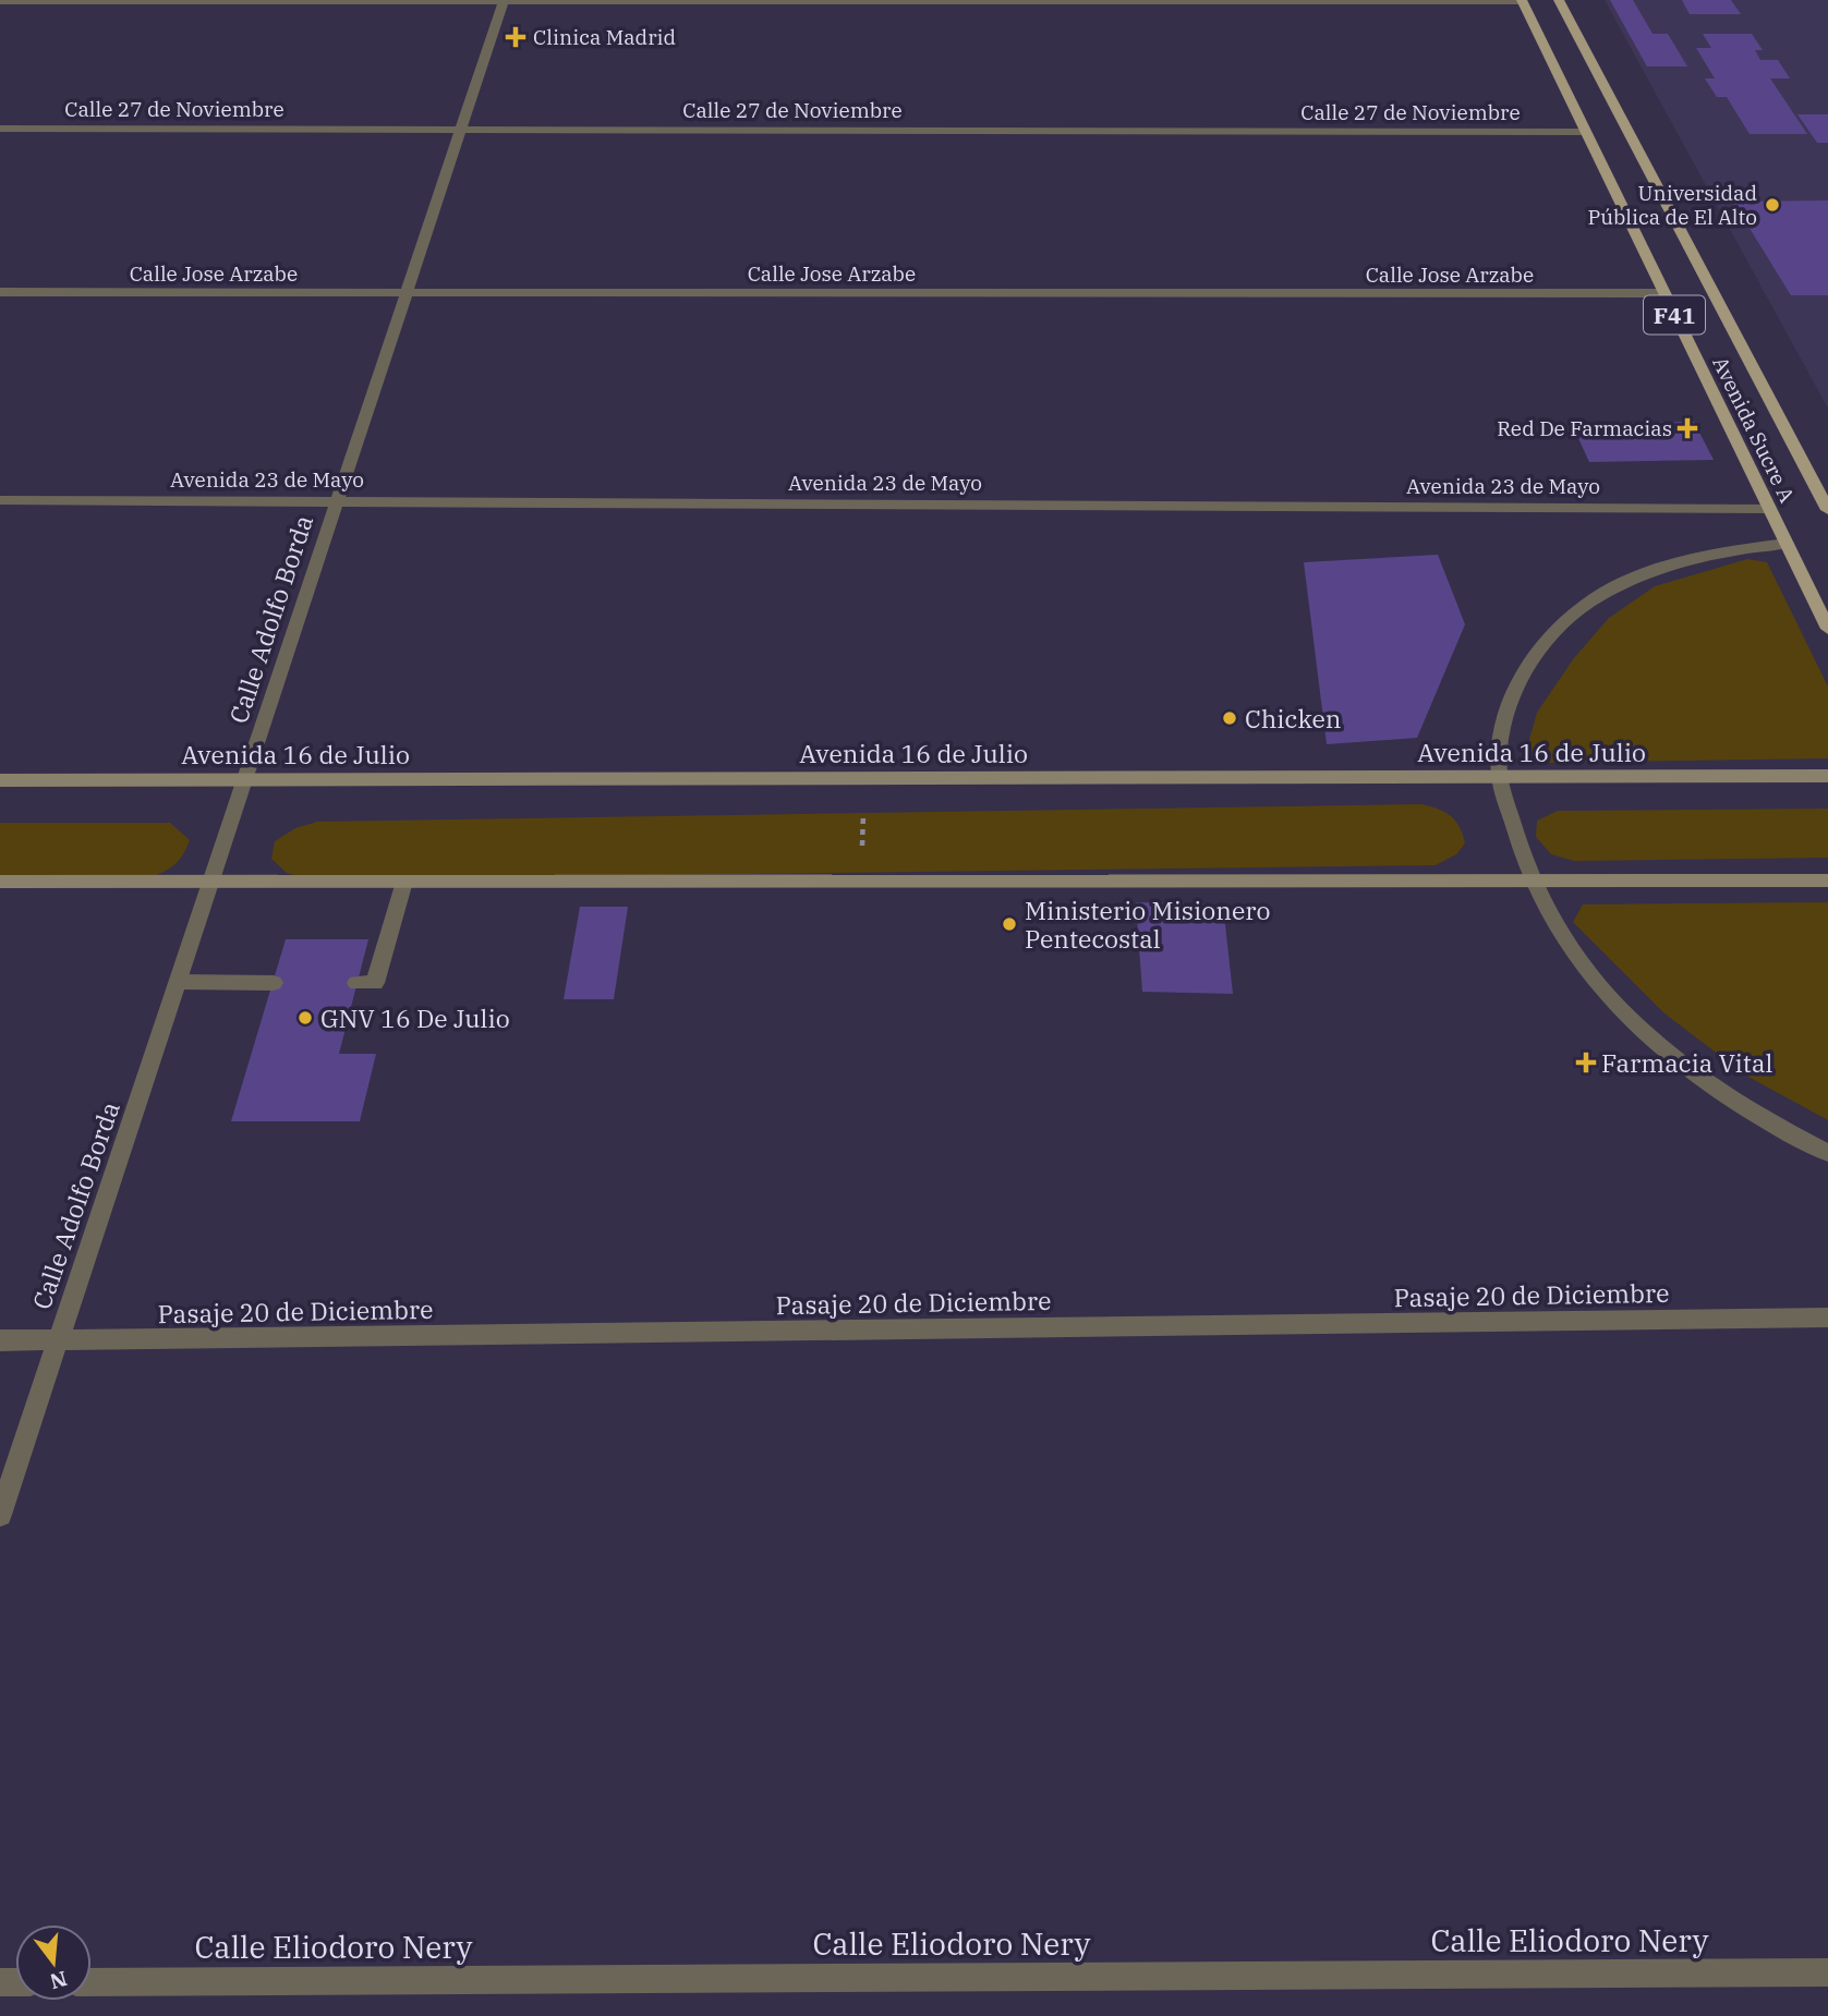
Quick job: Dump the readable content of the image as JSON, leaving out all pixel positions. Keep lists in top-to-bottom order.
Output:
{
  "streets": {
    "main road": ["F41", "Avenida Sucre A", "Avenida 16 de Julio"],
    "street": [
      "Calle 27 de Noviembre",
      "Calle Jose Arzabe",
      "Avenida 23 de Mayo",
      "Calle Adolfo Borda",
      "Pasaje 20 de Diciembre",
      "Calle Eliodoro Nery"
    ]
  },
  "crossings": [
    ["Calle 27 de Noviembre", "Avenida Sucre A"],
    ["Calle 27 de Noviembre", "Calle Adolfo Borda"],
    ["Calle Jose Arzabe", "Avenida Sucre A"],
    ["Calle Jose Arzabe", "Calle Adolfo Borda"],
    ["Avenida Sucre A", "Avenida 23 de Mayo"],
    ["Avenida 23 de Mayo", "Calle Adolfo Borda"],
    ["Calle Adolfo Borda", "Avenida 16 de Julio"],
    ["Calle Adolfo Borda", "Pasaje 20 de Diciembre"]
  ],
  "places": {
    "health": ["Clinica Madrid", "Red De Farmacias", "Farmacia Vital"],
    "other": [
      "Universidad Pública de El Alto",
      "Chicken",
      "Ministerio Misionero Pentecostal",
      "GNV 16 De Julio"
    ]
  },
  "north": "bottom"
}
